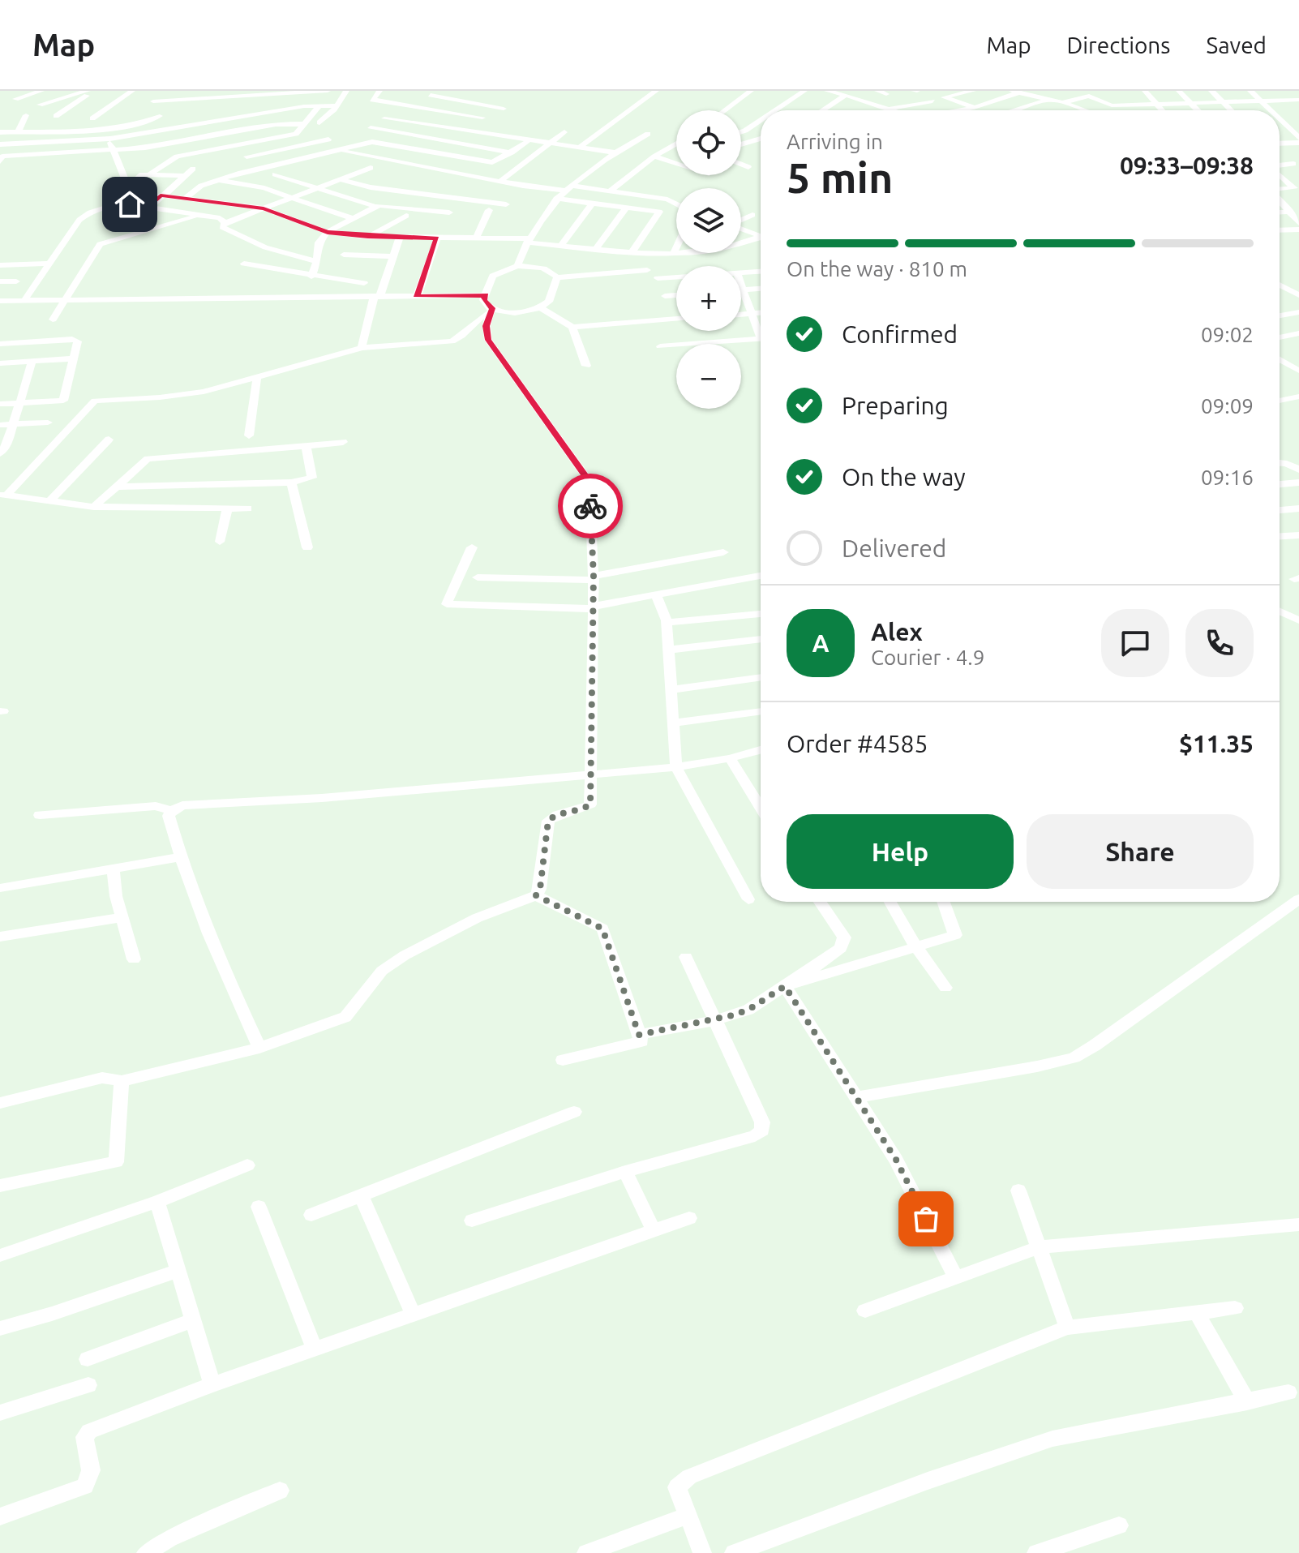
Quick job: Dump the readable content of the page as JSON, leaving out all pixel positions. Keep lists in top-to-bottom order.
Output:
{
  "page": {
    "header": "Map",
    "nav": ["Map", "Directions", "Saved"],
    "map_buttons": ["+", "−"],
    "heading": ["5 min", "Arriving in", "09:33–09:38"],
    "panel": [
      "Alex",
      "Courier · 4.9",
      "Order #4585",
      "$11.35"
    ],
    "bar": "On the way · 810 m",
    "list": [
      ["Confirmed", "09:02"],
      ["Preparing", "09:09"],
      ["On the way", "09:16"],
      "Delivered"
    ],
    "round": "A",
    "buttons": ["Help", "Share"]
  }
}
